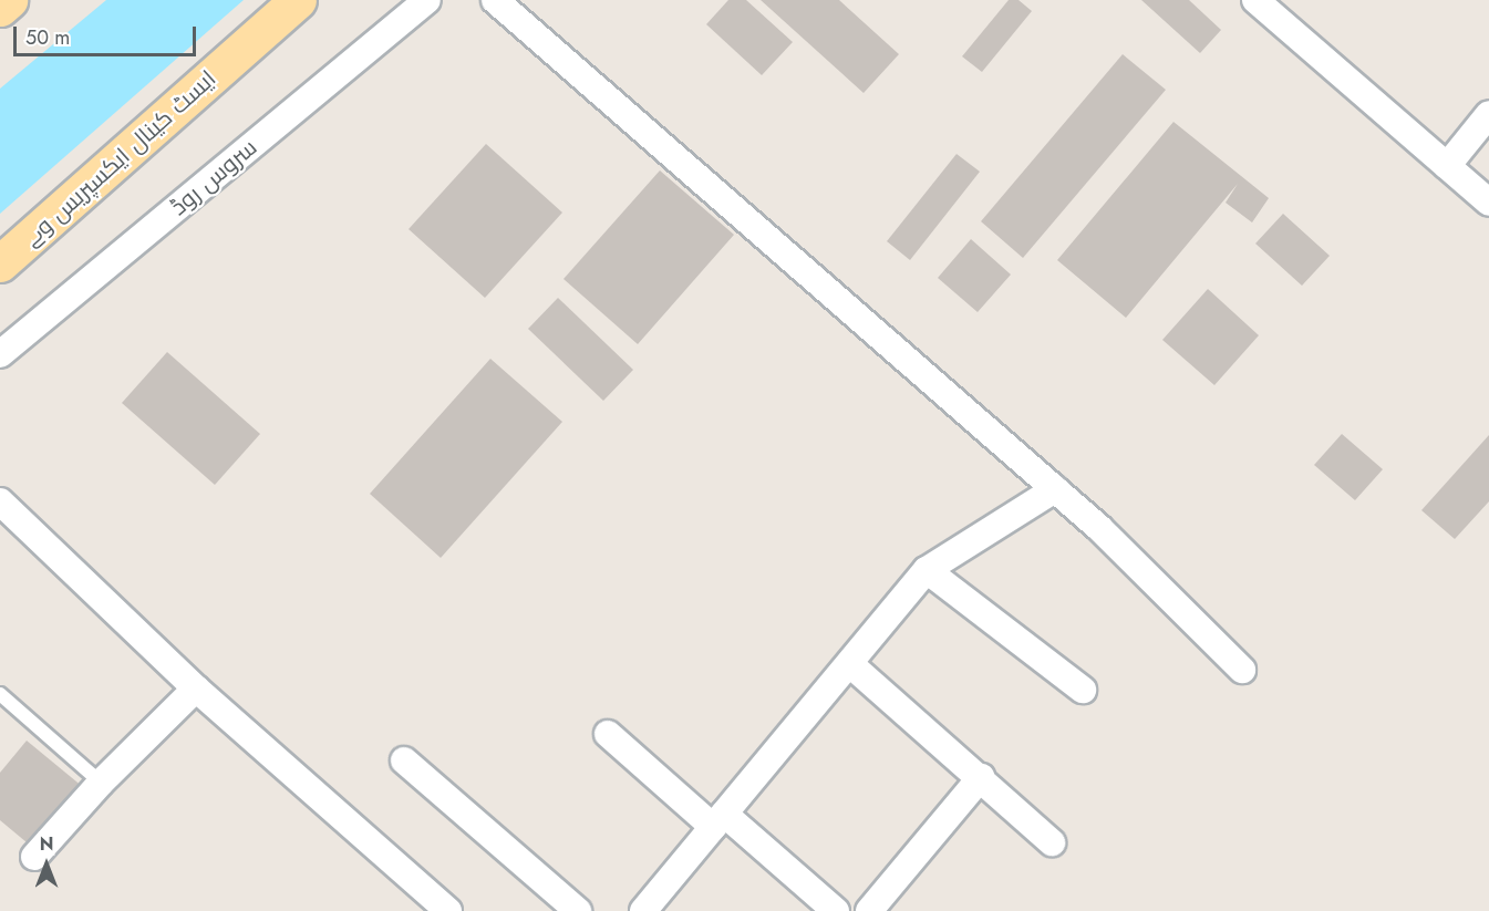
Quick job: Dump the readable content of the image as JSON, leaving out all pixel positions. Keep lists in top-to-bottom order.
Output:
{
  "streets": {
    "main road": ["ایسٹ کینال ایکسپریس وے"],
    "street": ["سروس روڈ"]
  },
  "scale_bar": "50 m",
  "north": "top"
}
